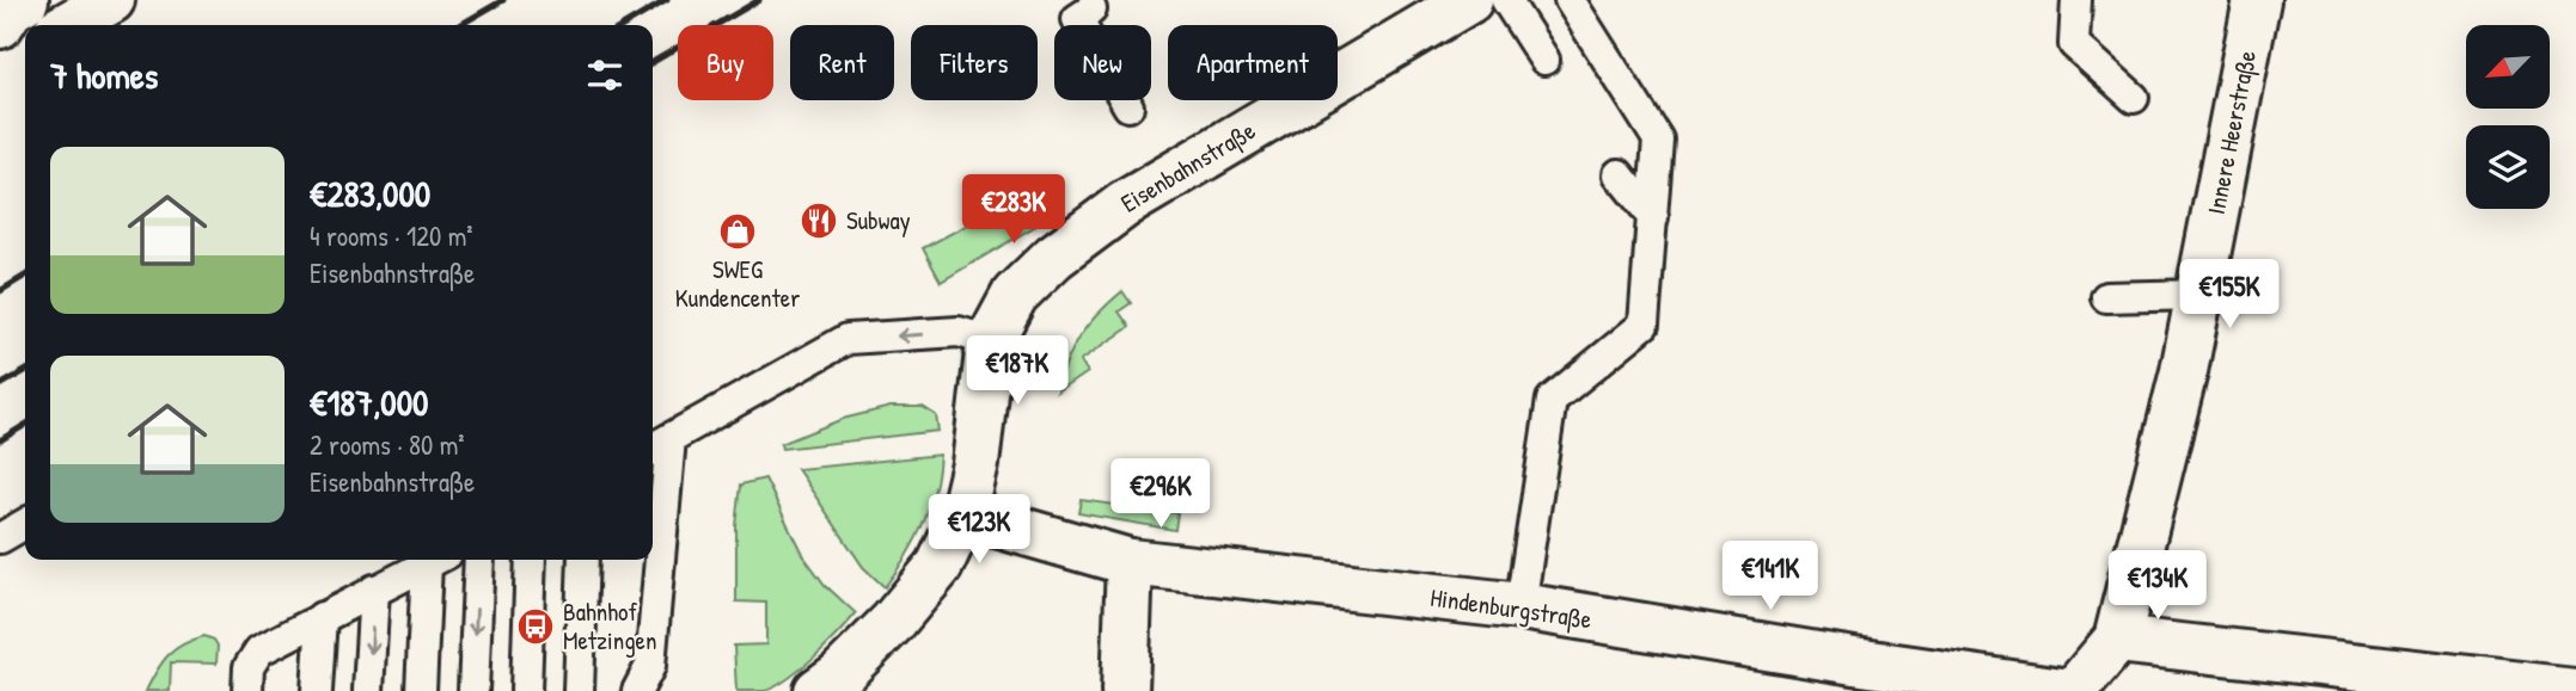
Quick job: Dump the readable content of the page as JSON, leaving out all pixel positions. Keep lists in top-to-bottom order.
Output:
{
  "streets": {
    "street": ["Innere Heerstraße", "Eisenbahnstraße", "Hindenburgstraße"]
  },
  "crossings": [
    ["Eisenbahnstraße", "Hindenburgstraße"]
  ],
  "places": {
    "restaurant": ["Subway"],
    "shop": ["SWEG Kundencenter"],
    "bus stop": ["Bahnhof Metzingen"]
  },
  "north": "bottom left",
  "page": {
    "chip": [
      "Buy",
      "Rent",
      "Filters",
      "New",
      "Apartment"
    ],
    "heading": "7 homes",
    "list": [
      {
        "name": "€283,000",
        "note": "4 rooms · 120 m² · Eisenbahnstraße"
      },
      {
        "name": "€187,000",
        "note": "2 rooms · 80 m² · Eisenbahnstraße"
      }
    ],
    "price": [
      "€283K",
      "€155K",
      "€187K",
      "€296K",
      "€123K",
      "€141K",
      "€134K"
    ]
  }
}
